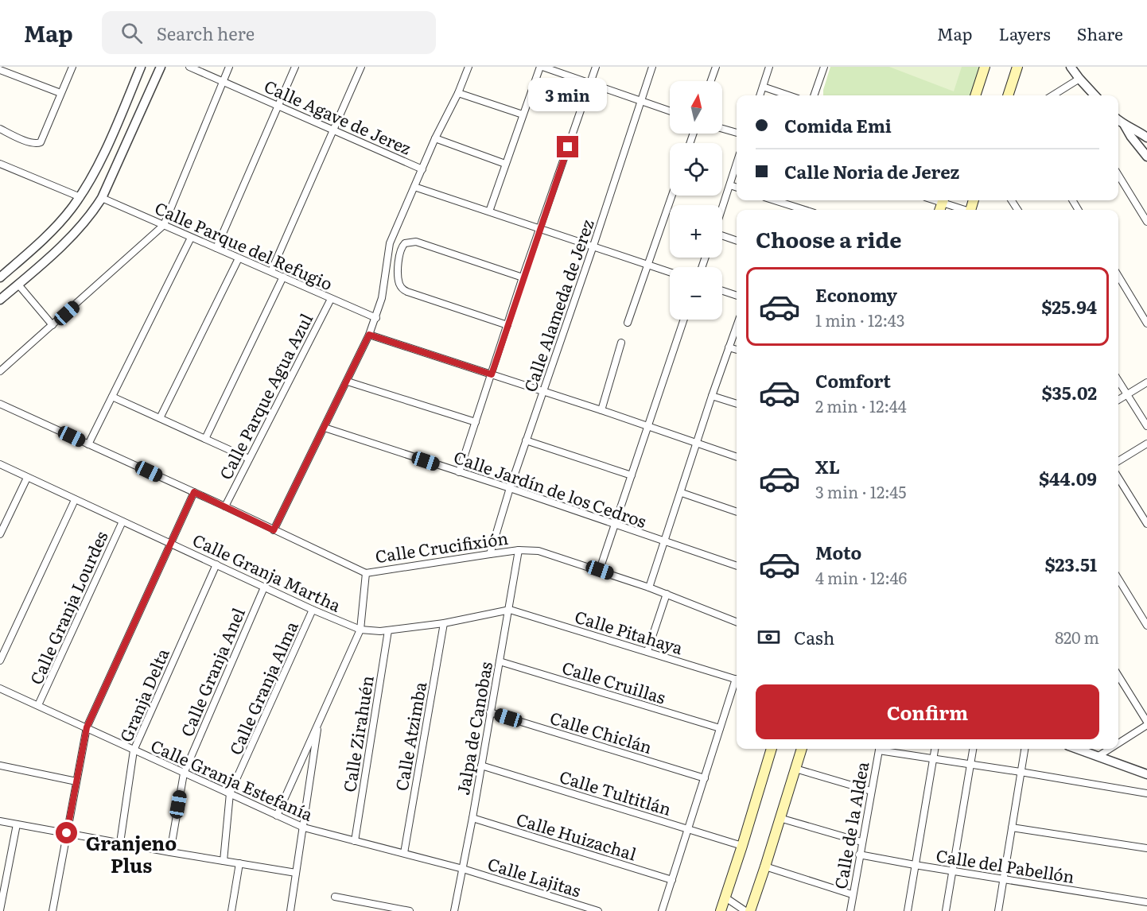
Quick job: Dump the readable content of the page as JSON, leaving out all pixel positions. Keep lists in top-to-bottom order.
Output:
{
  "streets": {
    "street": [
      "Calle Agave de Jerez",
      "Calle Parque del Refugio",
      "Calle Alameda de Jerez",
      "Calle Parque Agua Azul",
      "Calle Jardín de los Cedros",
      "Calle Crucifixión",
      "Calle Granja Martha",
      "Calle Granja Lourdes",
      "Calle Pitahaya",
      "Calle Granja Anel",
      "Calle Cruillas",
      "Calle Granja Alma",
      "Granja Delta",
      "Jalpa de Canobas",
      "Calle Chiclán",
      "Calle Zirahuén",
      "Calle Atzimba",
      "Calle Granja Estefanía",
      "Calle Tultitlán",
      "Calle de la Aldea",
      "Calle Huizachal",
      "Calle del Pabellón",
      "Calle Lajitas"
    ]
  },
  "crossings": [
    ["Calle Parque del Refugio", "Calle Parque Agua Azul"],
    ["Calle Alameda de Jerez", "Calle Jardín de los Cedros"],
    ["Calle Alameda de Jerez", "Calle Crucifixión"],
    ["Calle Parque Agua Azul", "Calle Crucifixión"],
    ["Calle Crucifixión", "Jalpa de Canobas"],
    ["Calle Granja Martha", "Calle Granja Lourdes"],
    ["Calle Granja Martha", "Calle Pitahaya"],
    ["Calle Granja Martha", "Calle Granja Anel"],
    ["Calle Granja Martha", "Calle Granja Alma"],
    ["Calle Granja Martha", "Granja Delta"],
    ["Calle Granja Martha", "Jalpa de Canobas"],
    ["Calle Granja Martha", "Calle Zirahuén"],
    ["Calle Granja Martha", "Calle Atzimba"],
    ["Calle Granja Lourdes", "Calle Granja Estefanía"],
    ["Calle Pitahaya", "Jalpa de Canobas"],
    ["Calle Granja Anel", "Calle Granja Estefanía"],
    ["Calle Cruillas", "Jalpa de Canobas"],
    ["Calle Granja Alma", "Calle Granja Estefanía"],
    ["Granja Delta", "Calle Granja Estefanía"],
    ["Jalpa de Canobas", "Calle Chiclán"],
    ["Jalpa de Canobas", "Calle Granja Estefanía"],
    ["Jalpa de Canobas", "Calle Tultitlán"],
    ["Jalpa de Canobas", "Calle Huizachal"],
    ["Jalpa de Canobas", "Calle Lajitas"],
    ["Calle Zirahuén", "Calle Granja Estefanía"],
    ["Calle Atzimba", "Calle Granja Estefanía"],
    ["Calle Granja Estefanía", "Calle Lajitas"],
    ["Calle de la Aldea", "Calle del Pabellón"]
  ],
  "districts": ["Granjeno Plus"],
  "north": "top",
  "page": {
    "header": "Map",
    "search": "Search here",
    "nav": ["Map", "Layers", "Share"],
    "bubble": "3 min",
    "map_buttons": ["+", "−"],
    "banner": ["Comida Emi", "Calle Noria de Jerez"],
    "heading": "Choose a ride",
    "list": [
      {
        "name": "Economy",
        "note": "1 min · 12:43",
        "value": "$25.94"
      },
      {
        "name": "Comfort",
        "note": "2 min · 12:44",
        "value": "$35.02"
      },
      {
        "name": "XL",
        "note": "3 min · 12:45",
        "value": "$44.09"
      },
      {
        "name": "Moto",
        "note": "4 min · 12:46",
        "value": "$23.51"
      }
    ],
    "pay": ["Cash", "820 m"],
    "buttons": "Confirm"
  }
}
